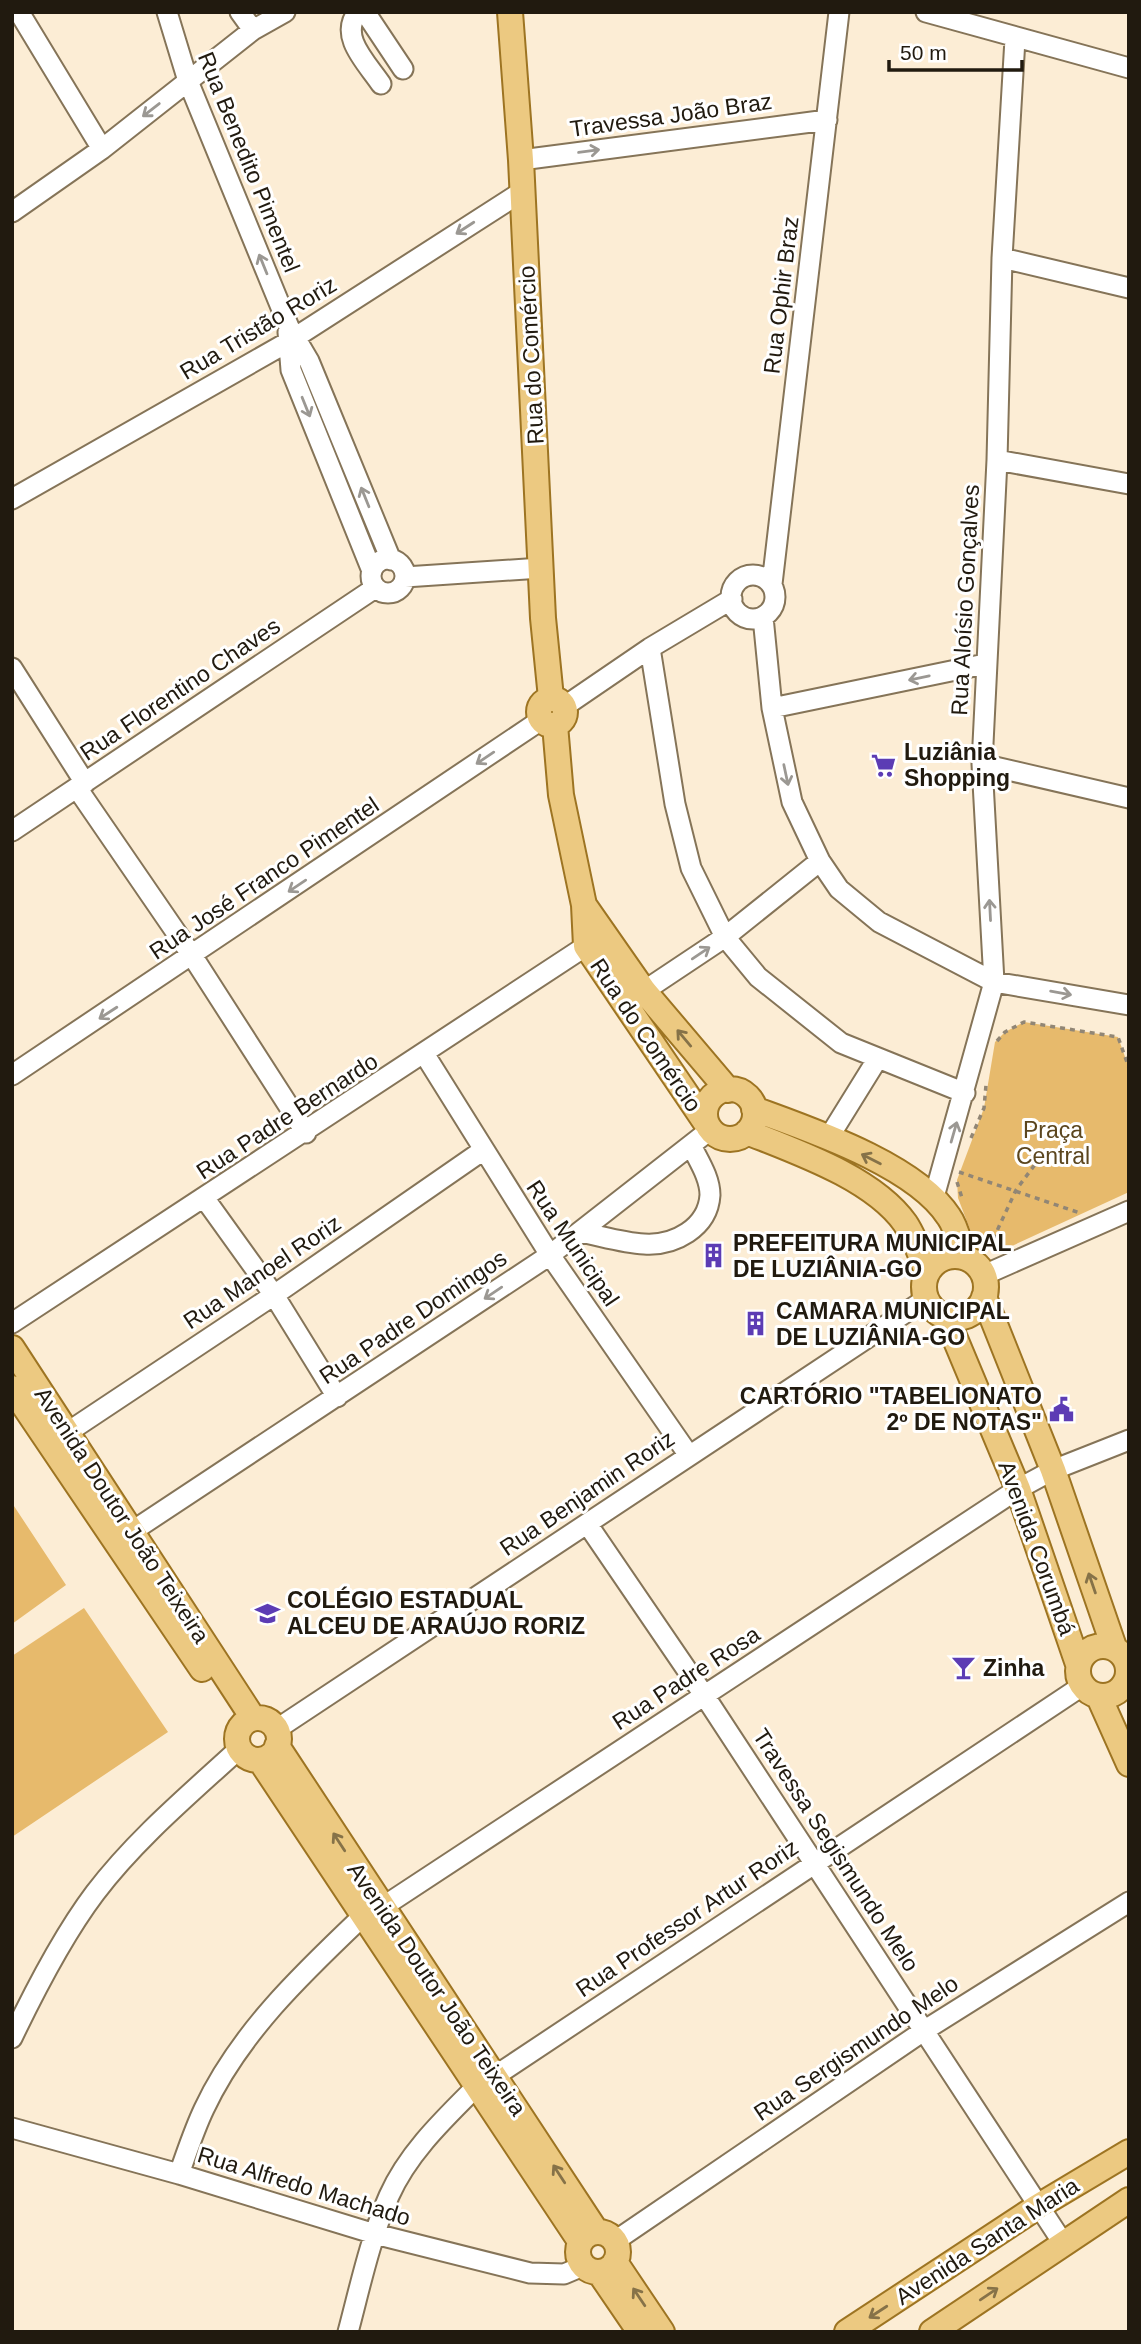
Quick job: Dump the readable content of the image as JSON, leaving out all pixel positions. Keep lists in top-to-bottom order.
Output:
{
  "streets": {
    "main road": [
      "Rua do Comércio",
      "Avenida Doutor João Teixeira",
      "Avenida Corumbá",
      "Avenida Santa Maria"
    ],
    "street": [
      "Travessa João Braz",
      "Rua Benedito Pimentel",
      "Rua Ophir Braz",
      "Rua Tristão Roriz",
      "Rua Aloísio Gonçalves",
      "Rua Florentino Chaves",
      "Rua José Franco Pimentel",
      "Rua Padre Bernardo",
      "Rua Municipal",
      "Rua Manoel Roriz",
      "Rua Padre Domingos",
      "Rua Benjamin Roriz",
      "Rua Padre Rosa",
      "Travessa Segismundo Melo",
      "Rua Professor Artur Roriz",
      "Rua Sergismundo Melo",
      "Rua Alfredo Machado"
    ]
  },
  "crossings": [
    ["Travessa João Braz", "Rua Ophir Braz"],
    ["Travessa João Braz", "Rua do Comércio"],
    ["Rua Benedito Pimentel", "Rua Tristão Roriz"],
    ["Rua Benedito Pimentel", "Rua Florentino Chaves"],
    ["Rua Ophir Braz", "Rua José Franco Pimentel"],
    ["Rua Tristão Roriz", "Rua do Comércio"],
    ["Rua do Comércio", "Rua José Franco Pimentel"],
    ["Rua do Comércio", "Rua Padre Bernardo"],
    ["Rua do Comércio", "Rua Padre Domingos"],
    ["Rua do Comércio", "Avenida Corumbá"],
    ["Rua Aloísio Gonçalves", "Avenida Corumbá"],
    ["Rua Padre Bernardo", "Rua Municipal"],
    ["Rua Municipal", "Rua Manoel Roriz"],
    ["Rua Municipal", "Rua Padre Domingos"],
    ["Rua Municipal", "Rua Benjamin Roriz"],
    ["Rua Manoel Roriz", "Avenida Doutor João Teixeira"],
    ["Rua Padre Domingos", "Avenida Doutor João Teixeira"],
    ["Rua Padre Domingos", "Avenida Corumbá"],
    ["Rua Benjamin Roriz", "Avenida Doutor João Teixeira"],
    ["Rua Benjamin Roriz", "Avenida Corumbá"],
    ["Rua Benjamin Roriz", "Travessa Segismundo Melo"],
    ["Avenida Doutor João Teixeira", "Rua Padre Rosa"],
    ["Avenida Doutor João Teixeira", "Rua Professor Artur Roriz"],
    ["Avenida Doutor João Teixeira", "Rua Sergismundo Melo"],
    ["Avenida Doutor João Teixeira", "Rua Alfredo Machado"],
    ["Avenida Corumbá", "Rua Padre Rosa"],
    ["Avenida Corumbá", "Rua Professor Artur Roriz"],
    ["Rua Padre Rosa", "Travessa Segismundo Melo"],
    ["Rua Padre Rosa", "Rua Alfredo Machado"],
    ["Travessa Segismundo Melo", "Rua Professor Artur Roriz"],
    ["Travessa Segismundo Melo", "Rua Sergismundo Melo"],
    ["Travessa Segismundo Melo", "Avenida Santa Maria"],
    ["Rua Professor Artur Roriz", "Rua Alfredo Machado"],
    ["Rua Sergismundo Melo", "Rua Alfredo Machado"]
  ],
  "one_way": [
    "Travessa João Braz",
    "Rua Tristão Roriz",
    "Rua José Franco Pimentel",
    "Rua Padre Domingos"
  ],
  "parks": ["Praça Central"],
  "places": {
    "supermarket": ["Luziânia Shopping"],
    "building": ["PREFEITURA MUNICIPAL DE LUZIÂNIA-GO", "CAMARA MUNICIPAL DE LUZIÂNIA-GO"],
    "public building": ["CARTÓRIO \"TABELIONATO 2º DE NOTAS\""],
    "school or university": ["COLÉGIO ESTADUAL ALCEU DE ARAÚJO RORIZ"],
    "bar": ["Zinha"]
  },
  "scale_bar": "50 m"
}
